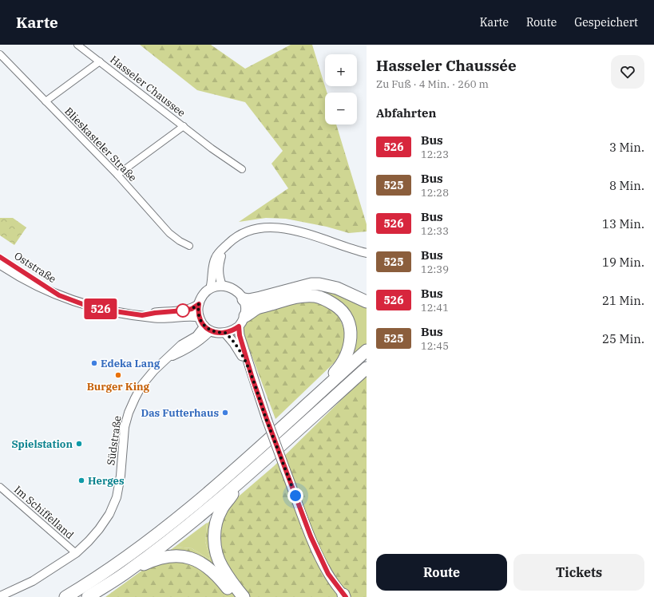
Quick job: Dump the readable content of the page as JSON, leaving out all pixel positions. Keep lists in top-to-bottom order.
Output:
{
  "streets": {
    "main road": ["Oststraße"],
    "street": [
      "Hasseler Chaussee",
      "Blieskasteler Straße",
      "Südstraße",
      "Im Schiffelland"
    ]
  },
  "crossings": [
    ["Hasseler Chaussee", "Blieskasteler Straße"],
    ["Oststraße", "Südstraße"],
    ["Südstraße", "Im Schiffelland"]
  ],
  "places": [
    "Edeka Lang",
    "Burger King",
    "Das Futterhaus",
    "Spielstation",
    "Herges"
  ],
  "lines": ["bus line 526"],
  "page": {
    "header": "Karte",
    "nav": ["Karte", "Route", "Gespeichert"],
    "on_map": "526",
    "heading": [
      ["Hasseler Chaussée", "Zu Fuß · 4 Min. · 260 m"],
      "Abfahrten"
    ],
    "map_buttons": ["+", "−"],
    "list": [
      {
        "mark": "526",
        "name": "Bus",
        "note": "12:23",
        "value": "3 Min."
      },
      {
        "mark": "525",
        "name": "Bus",
        "note": "12:28",
        "value": "8 Min."
      },
      {
        "mark": "526",
        "name": "Bus",
        "note": "12:33",
        "value": "13 Min."
      },
      {
        "mark": "525",
        "name": "Bus",
        "note": "12:39",
        "value": "19 Min."
      },
      {
        "mark": "526",
        "name": "Bus",
        "note": "12:41",
        "value": "21 Min."
      },
      {
        "mark": "525",
        "name": "Bus",
        "note": "12:45",
        "value": "25 Min."
      }
    ],
    "buttons": ["Route", "Tickets"]
  }
}
